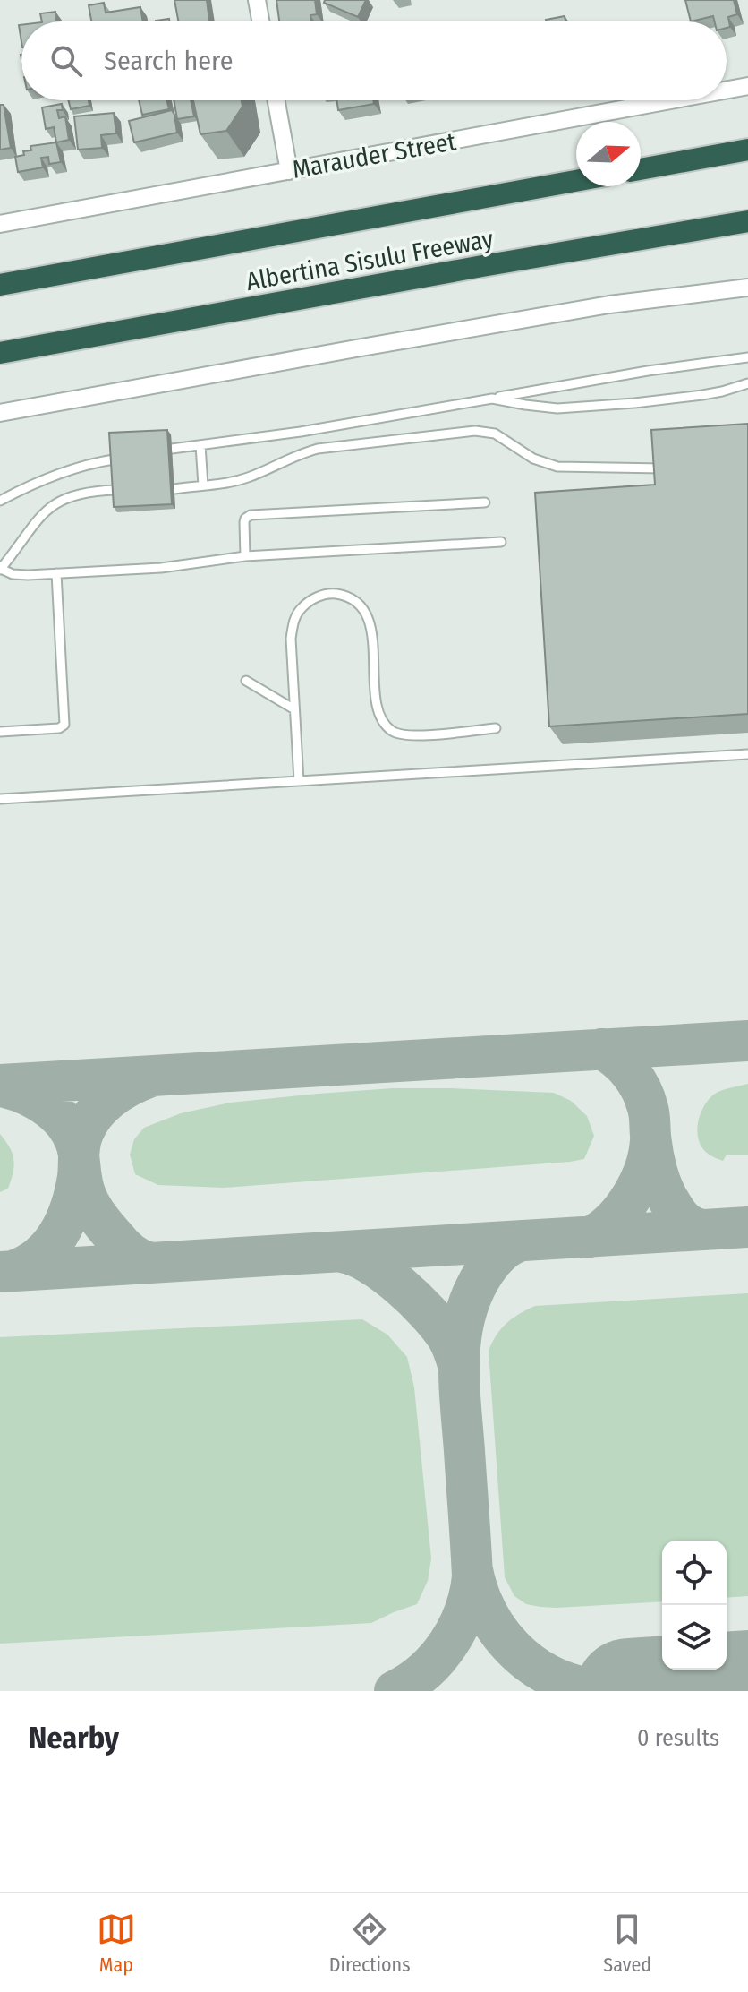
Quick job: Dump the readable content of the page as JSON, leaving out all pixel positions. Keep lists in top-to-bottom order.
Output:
{
  "streets": {
    "highway": ["Albertina Sisulu Freeway"],
    "street": ["Marauder Street"]
  },
  "north": "right",
  "page": {
    "search": "Search here",
    "heading": ["Nearby", "0 results"],
    "nav": ["Map", "Directions", "Saved"]
  }
}
